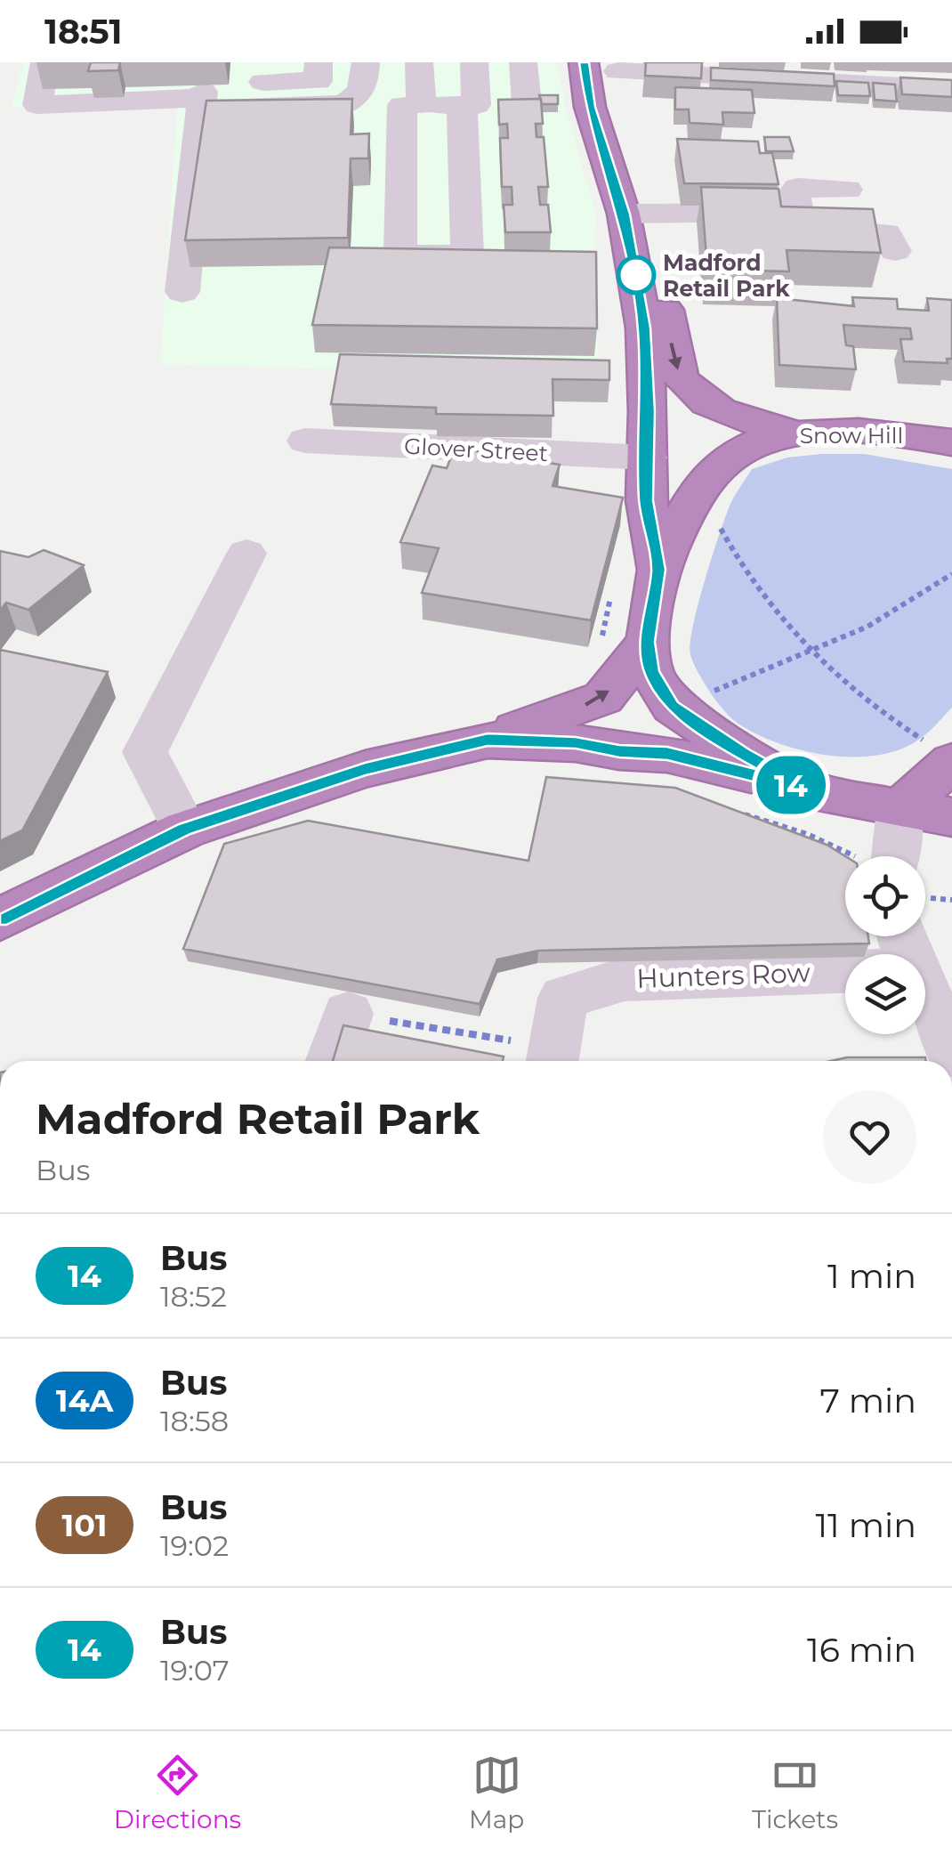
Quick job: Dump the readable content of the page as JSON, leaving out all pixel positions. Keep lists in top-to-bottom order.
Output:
{
  "streets": {
    "highway": ["Snow Hill"],
    "street": ["Glover Street", "Hunters Row"]
  },
  "places": ["Madford Retail Park"],
  "lines": ["bus line 14"],
  "page": {
    "status": "18:51",
    "on_map": "14",
    "heading": ["Madford Retail Park", "Bus"],
    "list": [
      {
        "mark": "14",
        "name": "Bus",
        "note": "18:52",
        "value": "1 min"
      },
      {
        "mark": "14A",
        "name": "Bus",
        "note": "18:58",
        "value": "7 min"
      },
      {
        "mark": "101",
        "name": "Bus",
        "note": "19:02",
        "value": "11 min"
      },
      {
        "mark": "14",
        "name": "Bus",
        "note": "19:07",
        "value": "16 min"
      }
    ],
    "tabs": ["Directions", "Map", "Tickets"]
  }
}
